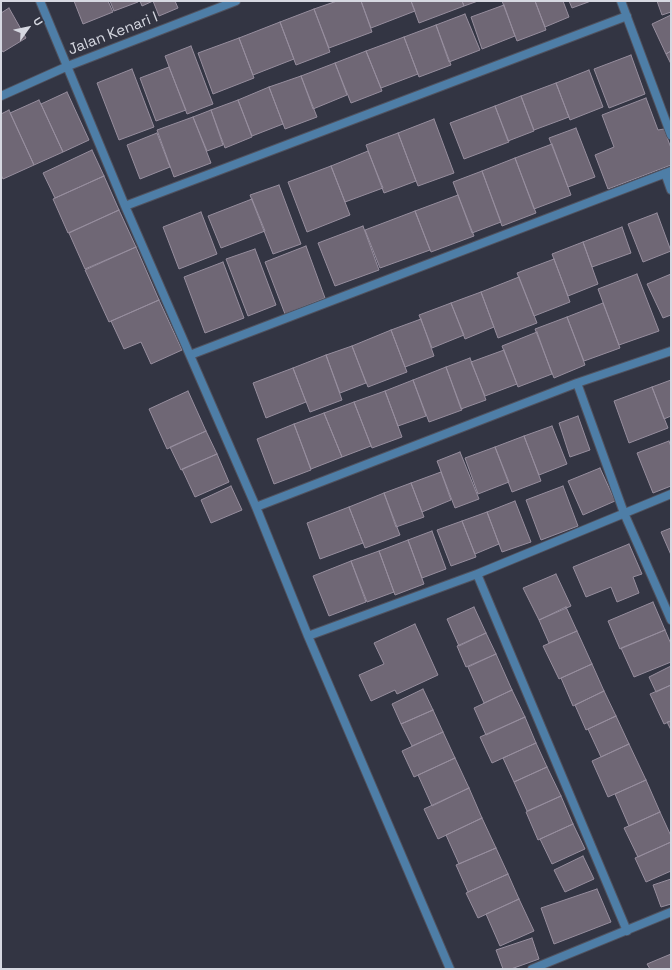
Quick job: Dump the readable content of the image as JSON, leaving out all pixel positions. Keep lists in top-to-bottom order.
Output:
{
  "streets": {
    "street": ["Jalan Kenari I"]
  },
  "north": "top right"
}
